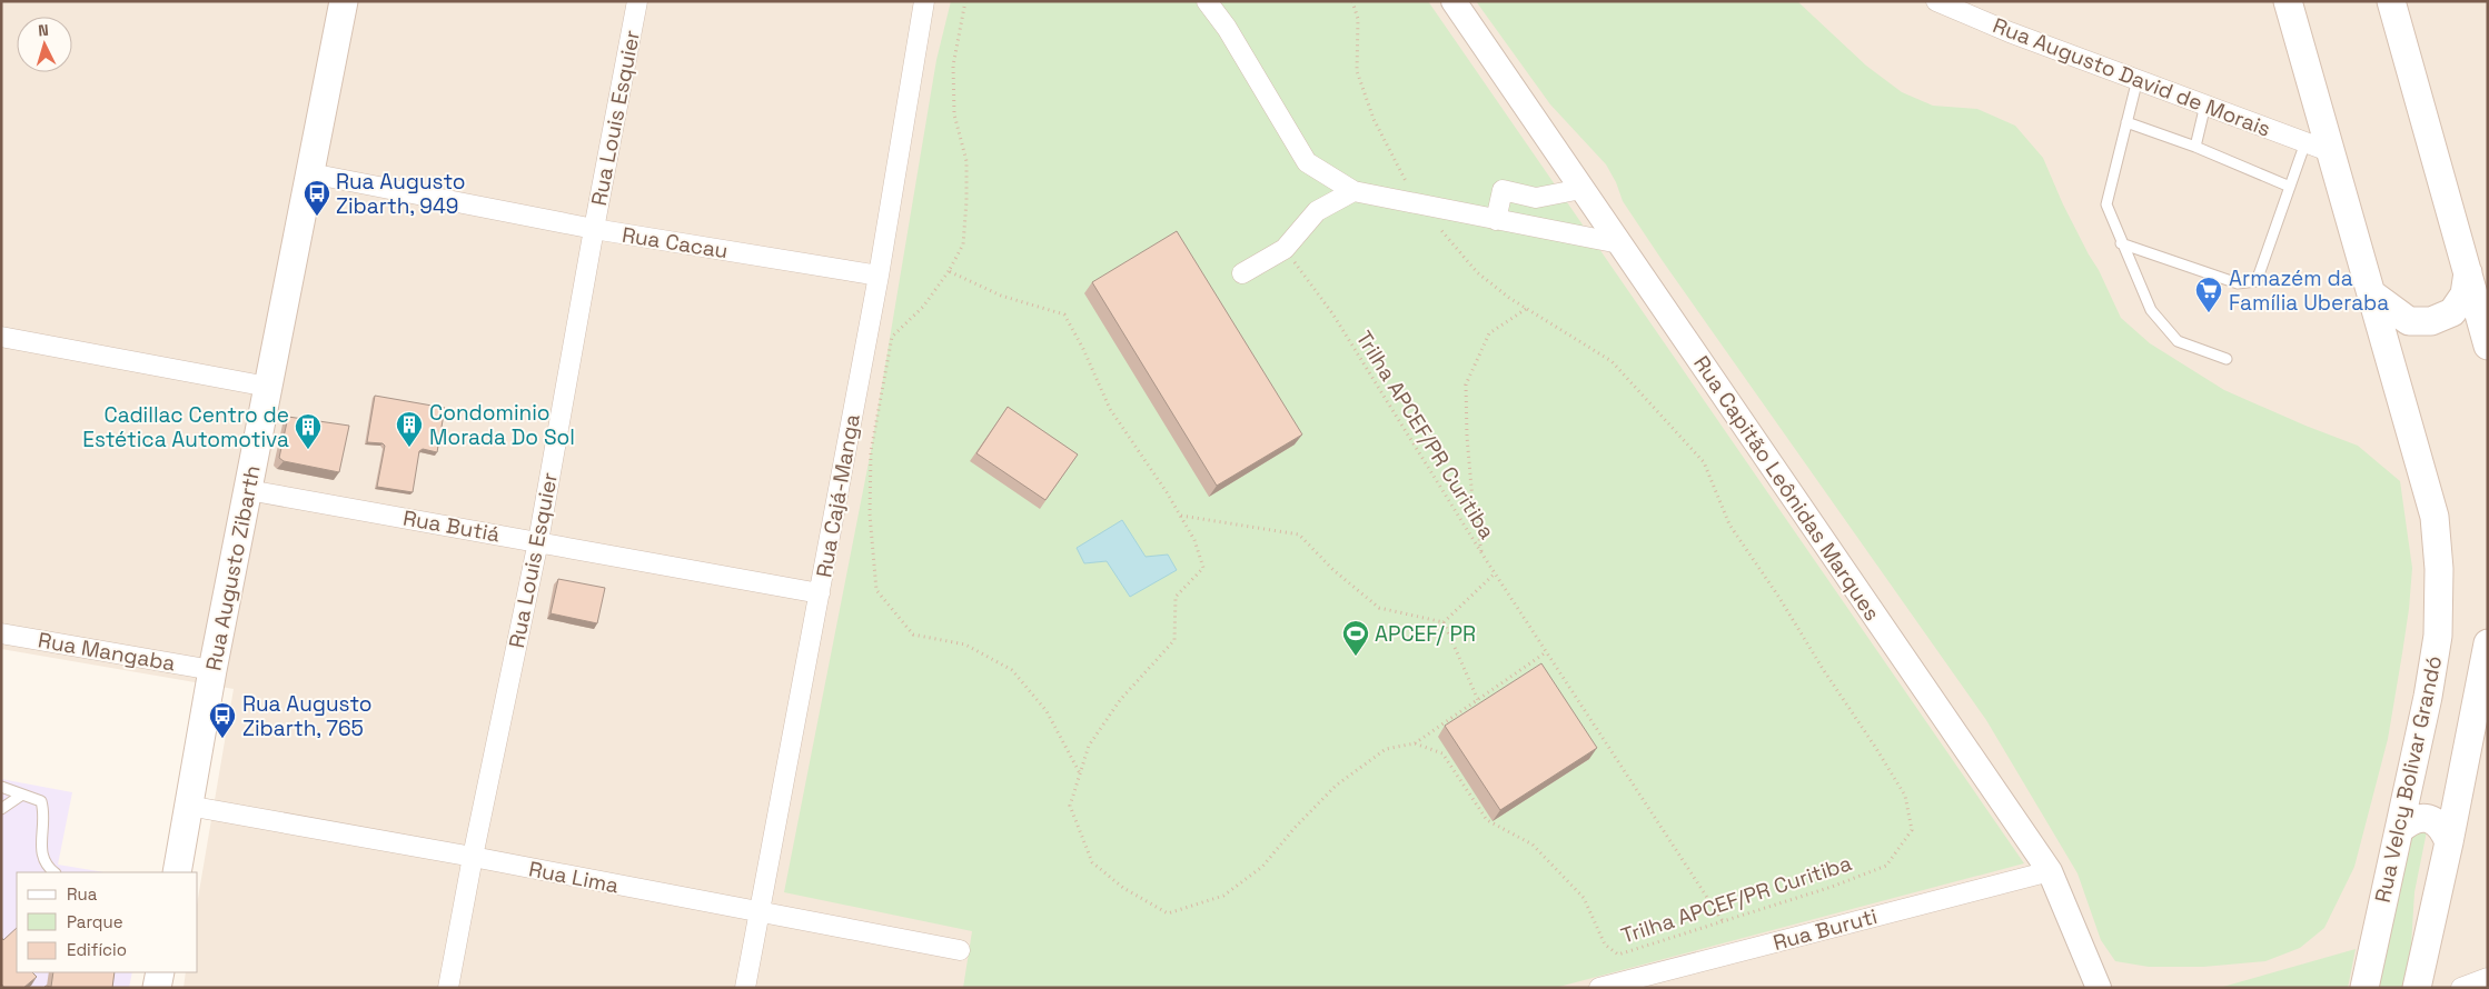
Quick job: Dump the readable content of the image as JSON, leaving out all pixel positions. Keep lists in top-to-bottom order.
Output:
{
  "streets": {
    "main road": ["Rua Augusto Zibarth", "Rua Velcy Bolivar Grandó"],
    "street": [
      "Rua Augusto David de Morais",
      "Rua Louis Esquier",
      "Rua Cacau",
      "Rua Capitão Leônidas Marques",
      "Rua Cajá-Manga",
      "Rua Butiá",
      "Rua Mangaba",
      "Rua Lima",
      "Rua Buruti"
    ],
    "path": ["Trilha APCEF/PR Curitiba"]
  },
  "crossings": [
    ["Rua Augusto David de Morais", "Rua Velcy Bolivar Grandó"],
    ["Rua Louis Esquier", "Rua Cacau"],
    ["Rua Louis Esquier", "Rua Butiá"],
    ["Rua Louis Esquier", "Rua Lima"],
    ["Rua Cacau", "Rua Cajá-Manga"],
    ["Rua Cacau", "Rua Augusto Zibarth"],
    ["Rua Capitão Leônidas Marques", "Rua Buruti"],
    ["Rua Cajá-Manga", "Rua Butiá"],
    ["Rua Cajá-Manga", "Rua Lima"],
    ["Rua Butiá", "Rua Augusto Zibarth"],
    ["Rua Augusto Zibarth", "Rua Mangaba"],
    ["Rua Augusto Zibarth", "Rua Lima"]
  ],
  "places": {
    "bus stop": ["Rua Augusto Zibarth, 949", "Rua Augusto Zibarth, 765"],
    "supermarket": ["Armazém da Família Uberaba"],
    "building": ["Condominio Morada Do Sol", "Cadillac Centro de Estética Automotiva"],
    "sports": ["APCEF/ PR"]
  },
  "legend": ["Rua", "Parque", "Edifício"],
  "north": "top"
}
